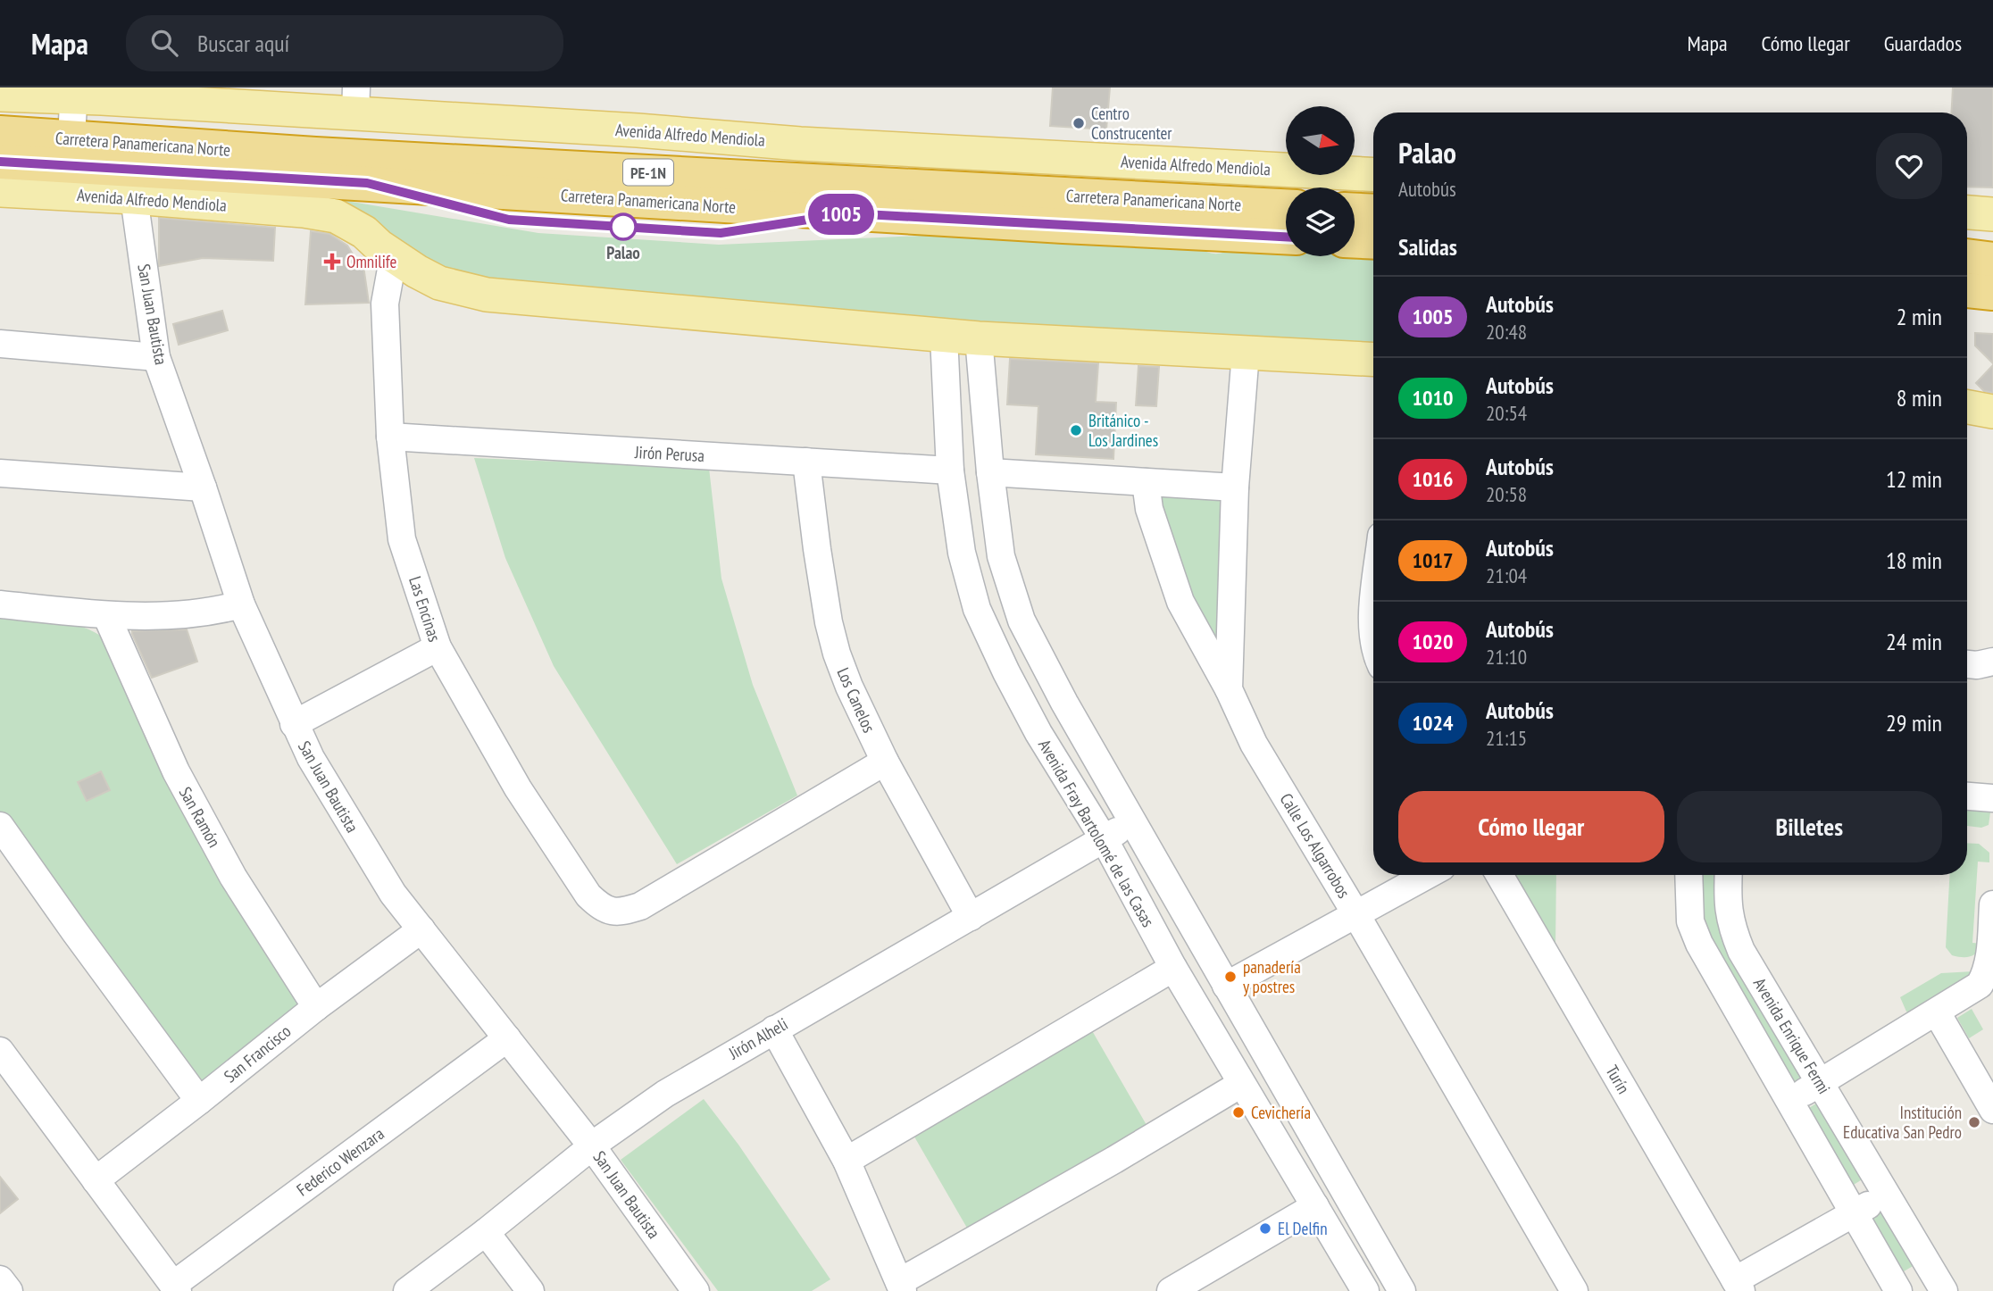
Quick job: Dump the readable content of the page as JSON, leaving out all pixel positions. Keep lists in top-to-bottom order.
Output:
{
  "streets": {
    "highway": ["Carretera Panamericana Norte", "PE-1N"],
    "main road": ["Avenida Alfredo Mendiola"],
    "street": [
      "San Juan Bautista",
      "Jirón Perusa",
      "Las Encinas",
      "Los Canelos",
      "San Ramón",
      "Avenida Fray Bartolomé de las Casas",
      "Calle Los Algarrobos",
      "Avenida Enrique Fermi",
      "Jirón Alheli",
      "San Francisco",
      "Turín",
      "Federico Wenzara"
    ]
  },
  "crossings": [
    ["Avenida Alfredo Mendiola", "San Juan Bautista"],
    ["Avenida Alfredo Mendiola", "Las Encinas"],
    ["San Juan Bautista", "Jirón Alheli"],
    ["San Juan Bautista", "San Francisco"],
    ["San Juan Bautista", "Federico Wenzara"],
    ["Jirón Perusa", "Las Encinas"],
    ["Jirón Perusa", "Los Canelos"],
    ["Jirón Perusa", "Avenida Fray Bartolomé de las Casas"],
    ["Las Encinas", "Los Canelos"],
    ["Los Canelos", "Jirón Alheli"],
    ["San Ramón", "San Francisco"],
    ["Avenida Fray Bartolomé de las Casas", "Jirón Alheli"]
  ],
  "places": {
    "other": [
      "Centro Construcenter",
      "Palao",
      "Británico - Los Jardines",
      "panadería y postres",
      "Cevichería",
      "Institución Educativa San Pedro",
      "El Delfin"
    ],
    "health": ["Omnilife"]
  },
  "lines": ["bus line 1005"],
  "north": "right",
  "page": {
    "header": "Mapa",
    "search": "Buscar aquí",
    "nav": ["Mapa", "Cómo llegar", "Guardados"],
    "on_map": "1005",
    "heading": [
      ["Palao", "Autobús"],
      "Salidas"
    ],
    "list": [
      {
        "mark": "1005",
        "name": "Autobús",
        "note": "20:48",
        "value": "2 min"
      },
      {
        "mark": "1010",
        "name": "Autobús",
        "note": "20:54",
        "value": "8 min"
      },
      {
        "mark": "1016",
        "name": "Autobús",
        "note": "20:58",
        "value": "12 min"
      },
      {
        "mark": "1017",
        "name": "Autobús",
        "note": "21:04",
        "value": "18 min"
      },
      {
        "mark": "1020",
        "name": "Autobús",
        "note": "21:10",
        "value": "24 min"
      },
      {
        "mark": "1024",
        "name": "Autobús",
        "note": "21:15",
        "value": "29 min"
      }
    ],
    "buttons": ["Cómo llegar", "Billetes"]
  }
}
